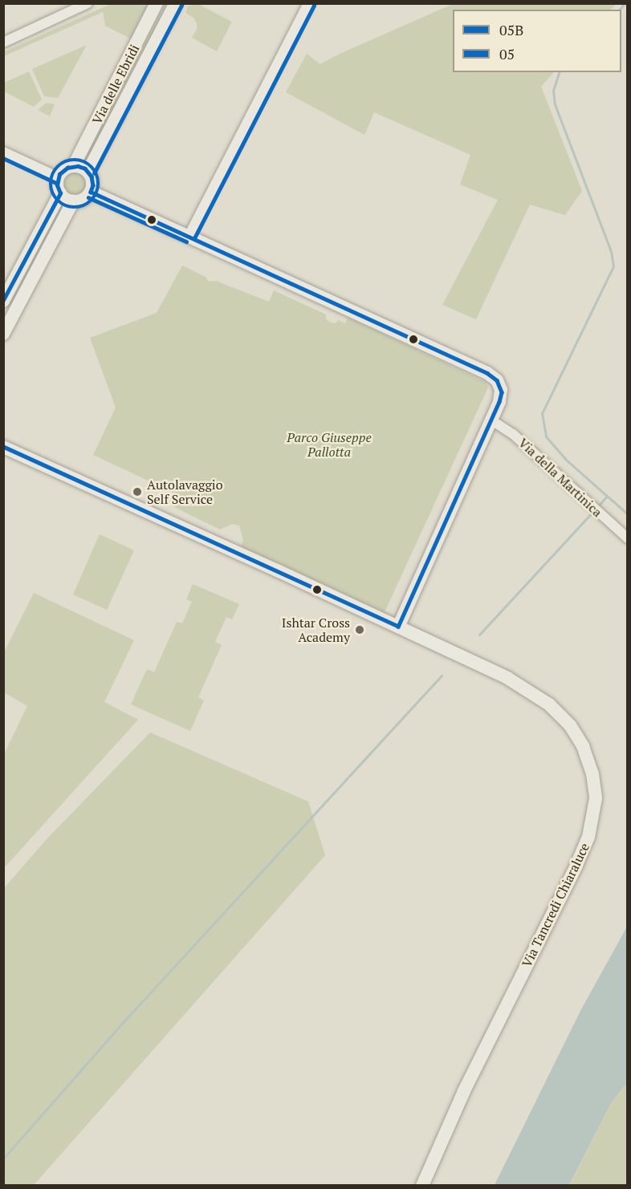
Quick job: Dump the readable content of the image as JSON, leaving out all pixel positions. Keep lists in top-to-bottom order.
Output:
{
  "streets": {
    "street": ["Via delle Ebridi", "Via della Martinica", "Via Tancredi Chiaraluce"]
  },
  "parks": ["Parco Giuseppe Pallotta"],
  "places": ["Autolavaggio Self Service", "Ishtar Cross Academy"],
  "lines": ["transit line 05", "transit line 05B"],
  "legend": ["05B", "05"]
}
